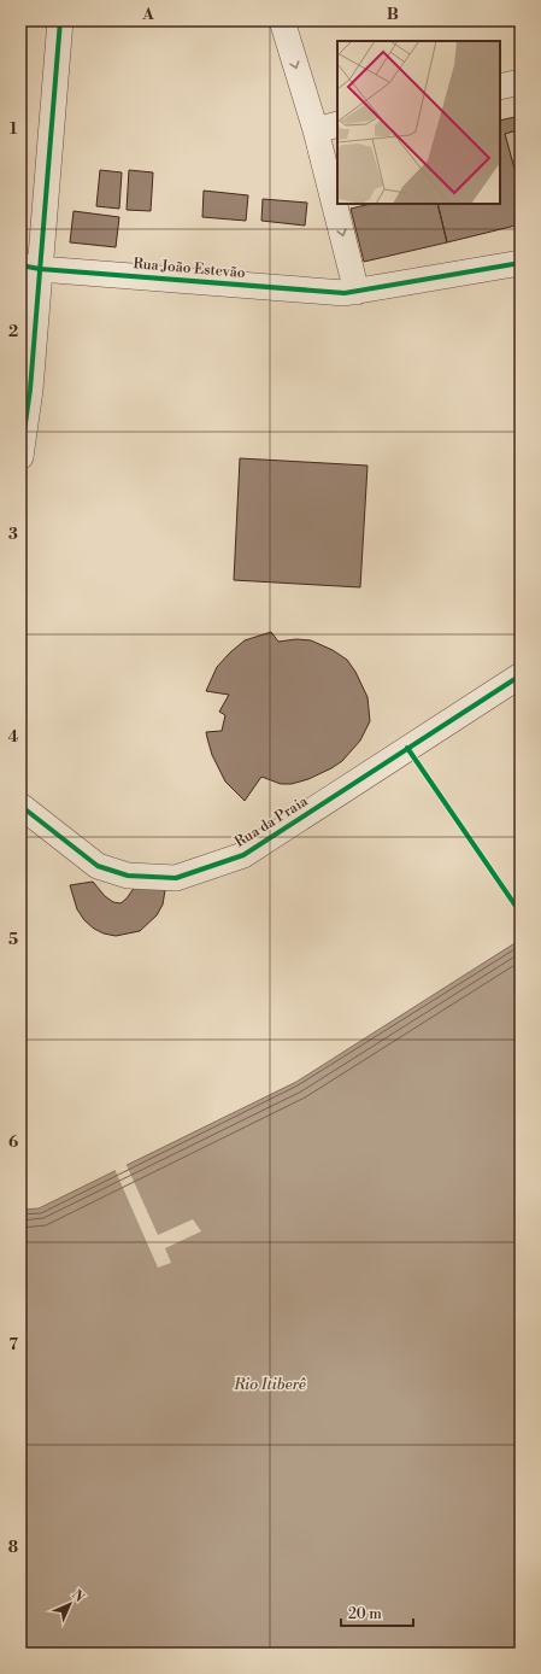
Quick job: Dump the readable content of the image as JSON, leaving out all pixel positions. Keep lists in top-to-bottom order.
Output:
{
  "streets": {
    "street": ["Rua João Estevão", "Rua da Praia"]
  },
  "water": ["Rio Itiberê"],
  "scale_bar": "20 m",
  "north": "top right",
  "grid": {
    "columns": ["A", "B"],
    "rows": [
      "1",
      "2",
      "3",
      "4",
      "5",
      "6",
      "7",
      "8"
    ]
  }
}
